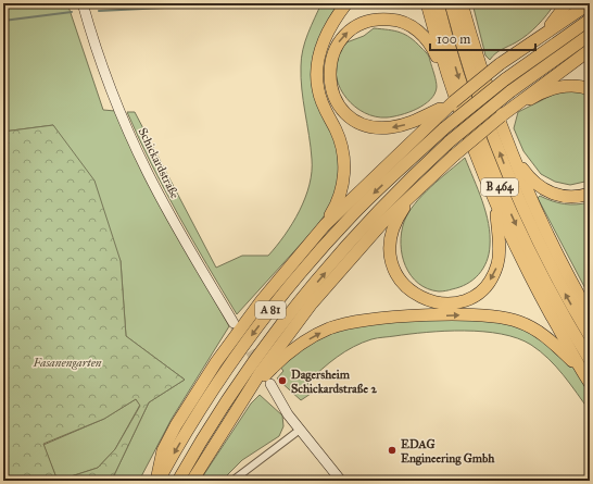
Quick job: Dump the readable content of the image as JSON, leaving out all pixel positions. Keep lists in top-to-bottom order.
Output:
{
  "streets": {
    "highway": ["B 464", "A 81"],
    "street": ["Schickardstraße"]
  },
  "parks": ["Fasanengarten"],
  "places": ["Dagersheim Schickardstraße 2", "EDAG Engineering Gmbh"],
  "scale_bar": "100 m"
}
